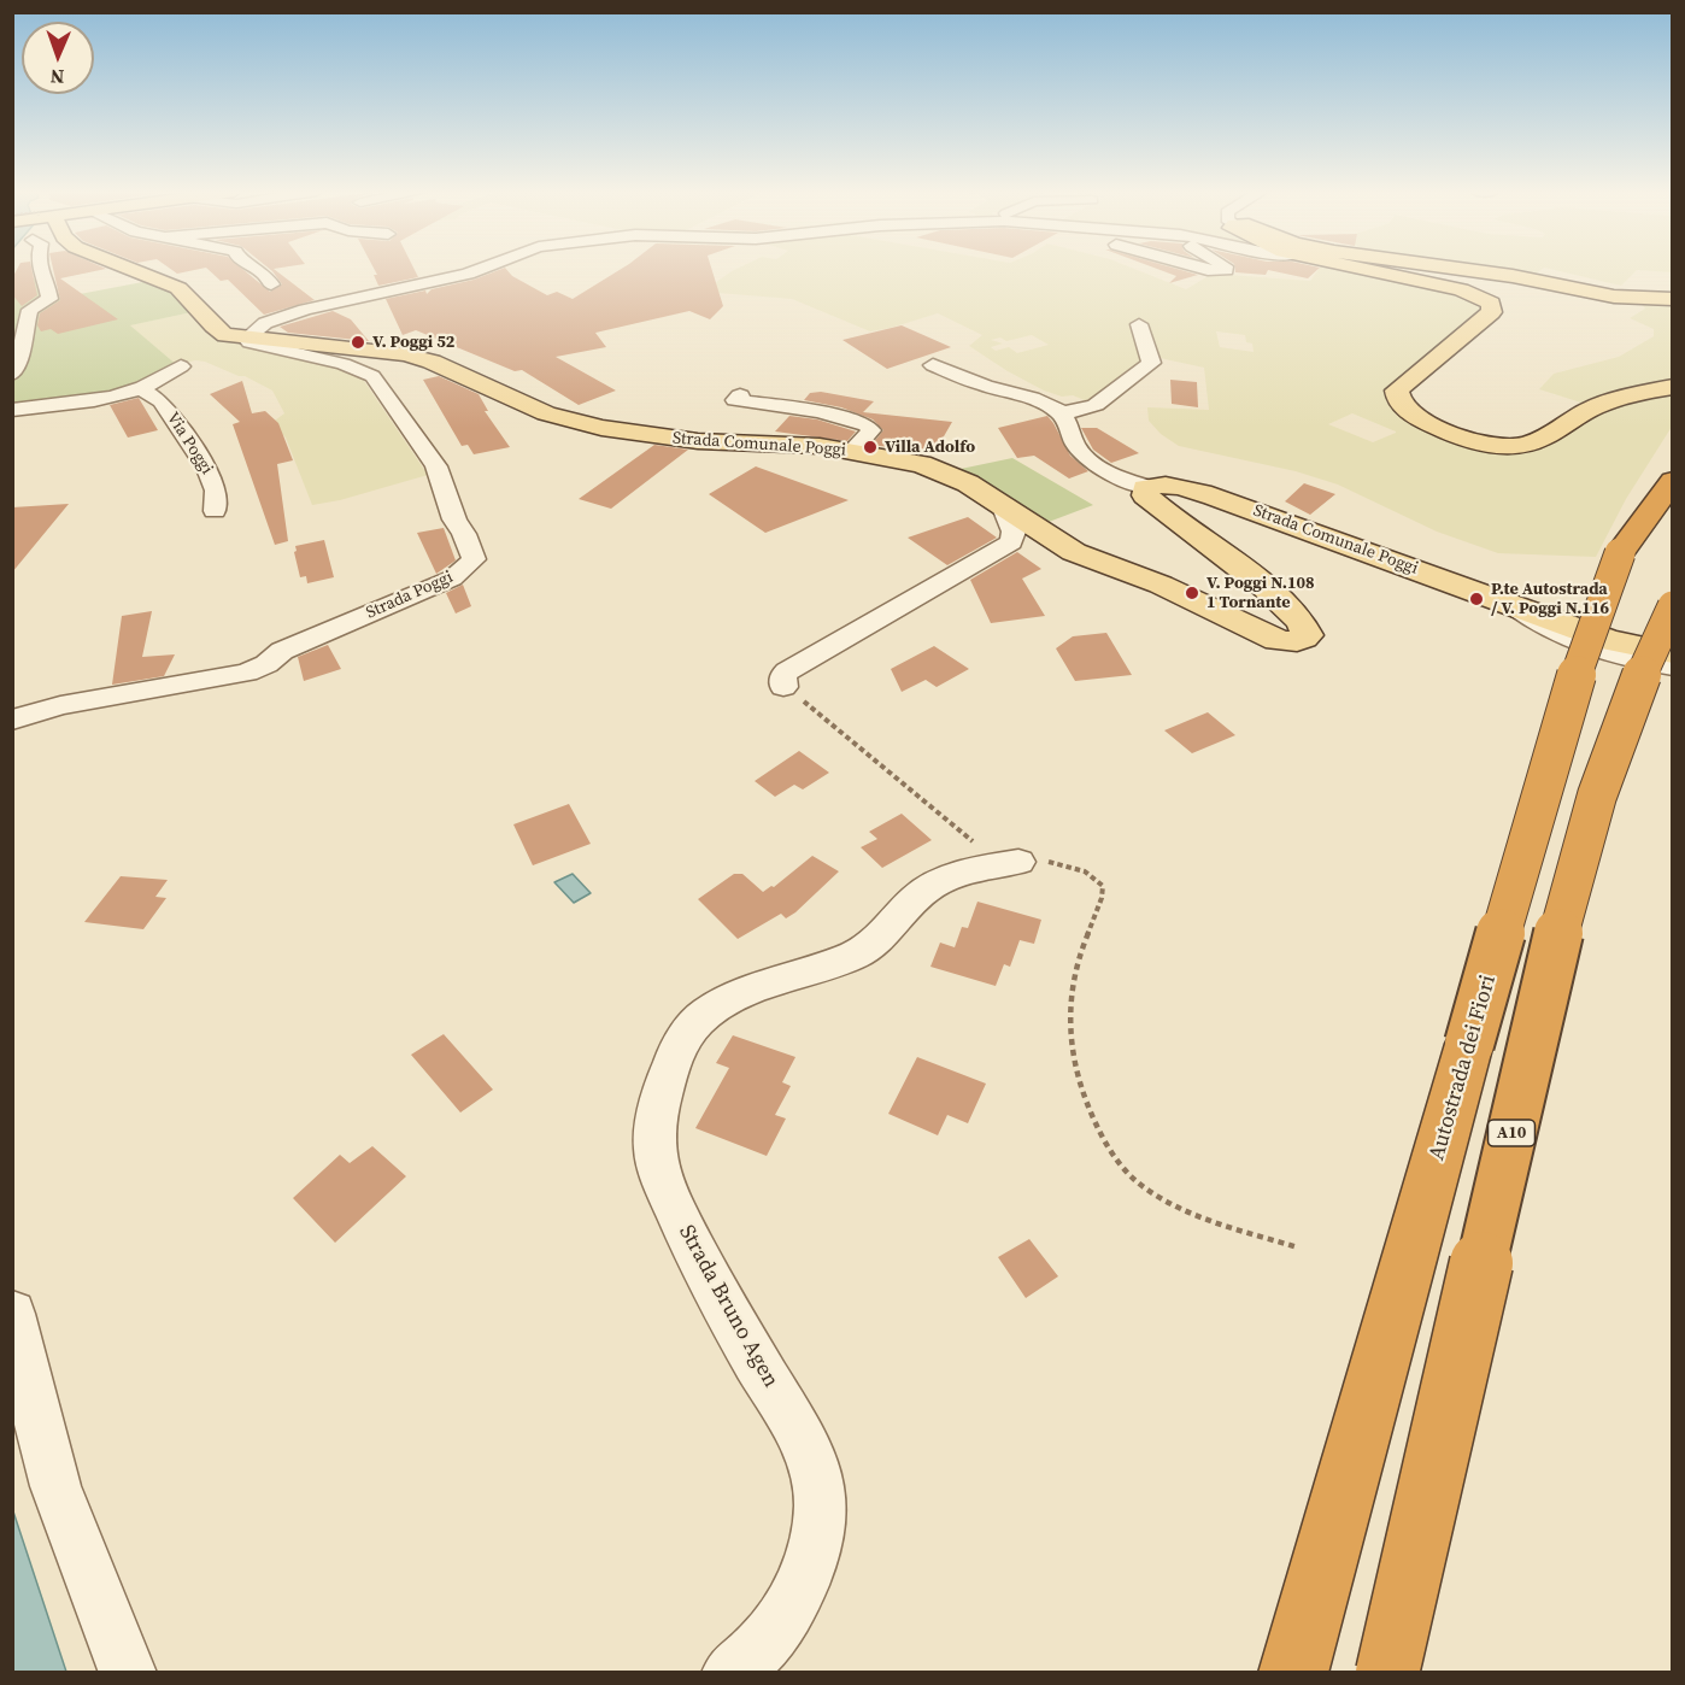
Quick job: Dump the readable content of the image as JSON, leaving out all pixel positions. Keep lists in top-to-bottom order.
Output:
{
  "streets": {
    "highway": ["Autostrada dei Fiori", "A10"],
    "main road": ["Strada Comunale Poggi"],
    "street": ["Via Poggi", "Strada Poggi", "Strada Bruno Agen"]
  },
  "crossings": [
    ["Strada Comunale Poggi", "Strada Poggi"]
  ],
  "places": [
    "V. Poggi 52",
    "Villa Adolfo",
    "V. Poggi N.108 1 Tornante",
    "P.te Autostrada / V. Poggi N.116"
  ],
  "north": "bottom"
}
